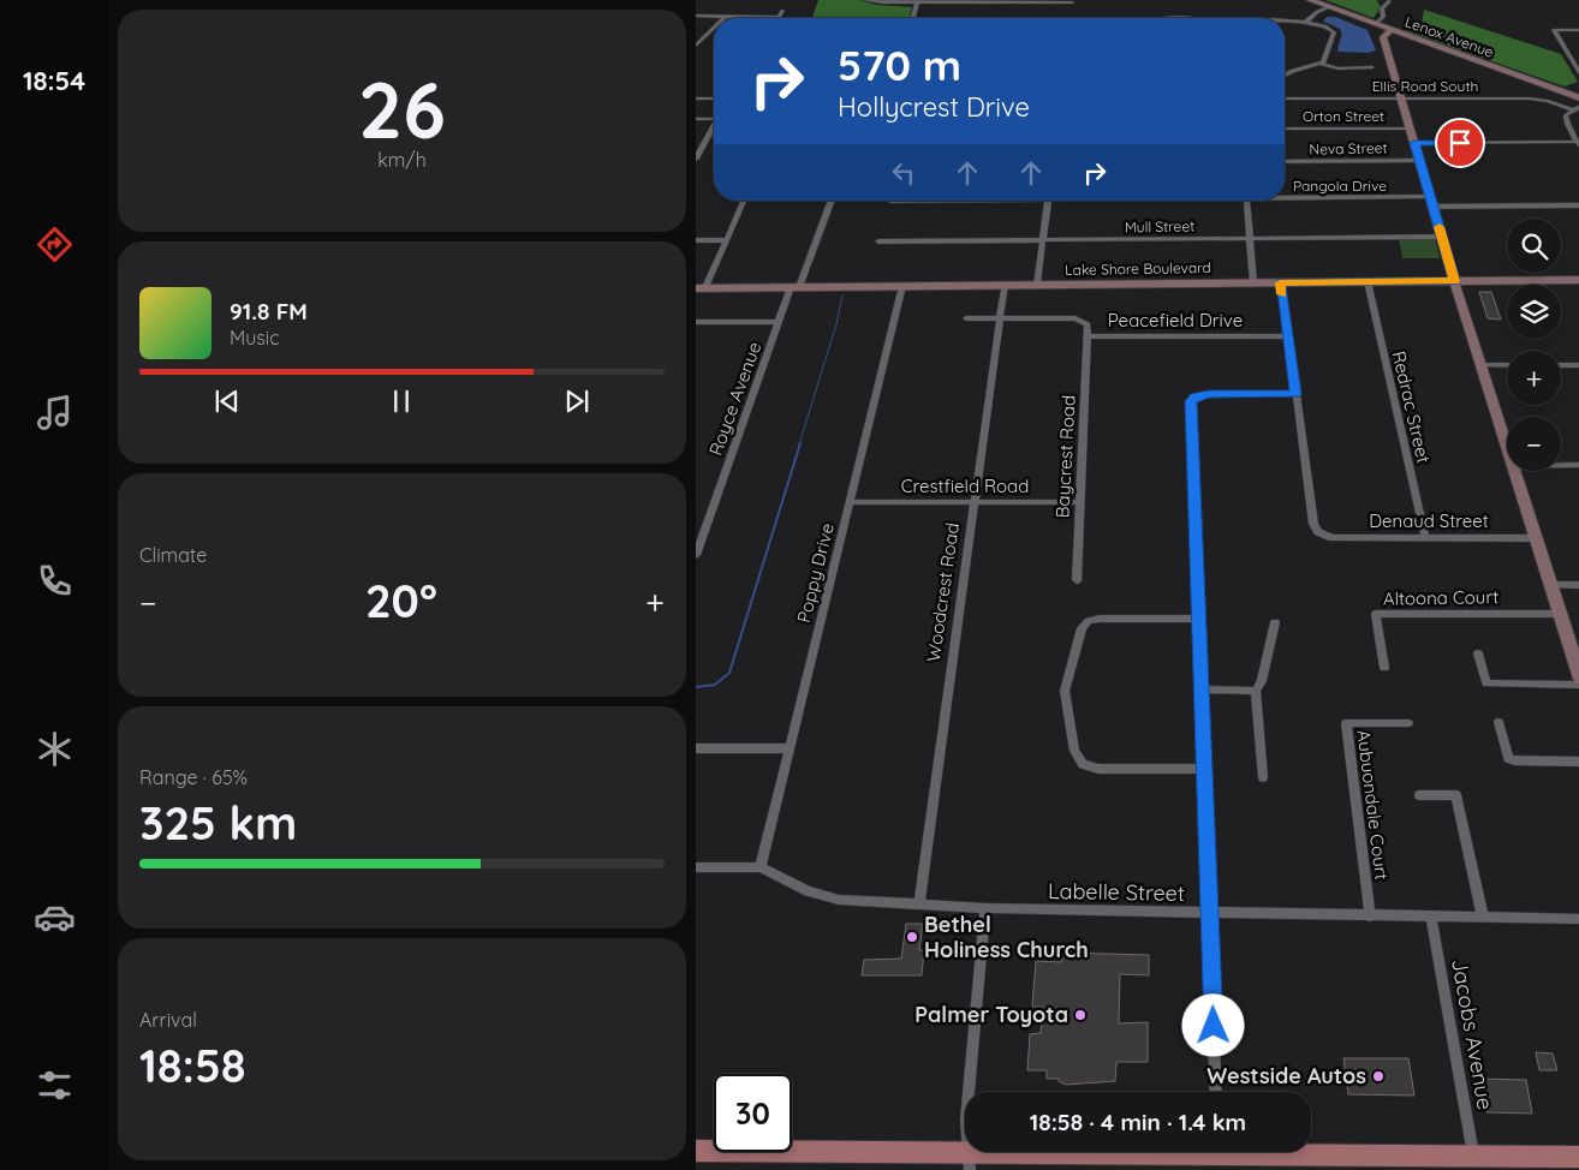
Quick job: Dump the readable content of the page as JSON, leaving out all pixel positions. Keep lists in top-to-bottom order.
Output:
{
  "streets": {
    "street": [
      "Lenox Avenue",
      "Ellis Road South",
      "Orton Street",
      "Neva Street",
      "Pangola Drive",
      "Mull Street",
      "Lake Shore Boulevard",
      "Peacefield Drive",
      "Royce Avenue",
      "Redrac Street",
      "Baycrest Road",
      "Crestfield Road",
      "Denaud Street",
      "Poppy Drive",
      "Woodcrest Road",
      "Altoona Court",
      "Aubuondale Court",
      "Labelle Street",
      "Jacobs Avenue"
    ]
  },
  "crossings": [
    ["Lake Shore Boulevard", "Royce Avenue"],
    ["Lake Shore Boulevard", "Redrac Street"],
    ["Lake Shore Boulevard", "Poppy Drive"],
    ["Lake Shore Boulevard", "Woodcrest Road"],
    ["Peacefield Drive", "Baycrest Road"],
    ["Peacefield Drive", "Woodcrest Road"],
    ["Redrac Street", "Denaud Street"],
    ["Baycrest Road", "Crestfield Road"],
    ["Crestfield Road", "Poppy Drive"],
    ["Crestfield Road", "Woodcrest Road"],
    ["Poppy Drive", "Labelle Street"],
    ["Woodcrest Road", "Labelle Street"],
    ["Aubuondale Court", "Labelle Street"],
    ["Labelle Street", "Jacobs Avenue"]
  ],
  "places": ["Bethel Holiness Church", "Palmer Toyota", "Westside Autos"],
  "page": {
    "tabs": "18:54",
    "tile": [
      ["26", "km/h"],
      "Climate",
      ["Range · 65%", "325 km"],
      ["Arrival", "18:58"]
    ],
    "turn": ["570 m", "Hollycrest Drive"],
    "map_buttons": ["+", "−"],
    "song": ["91.8 FM", "Music"],
    "heat": ["−", "20°", "+"],
    "limit": "30",
    "trip": "18:58 · 4 min · 1.4 km"
  }
}
